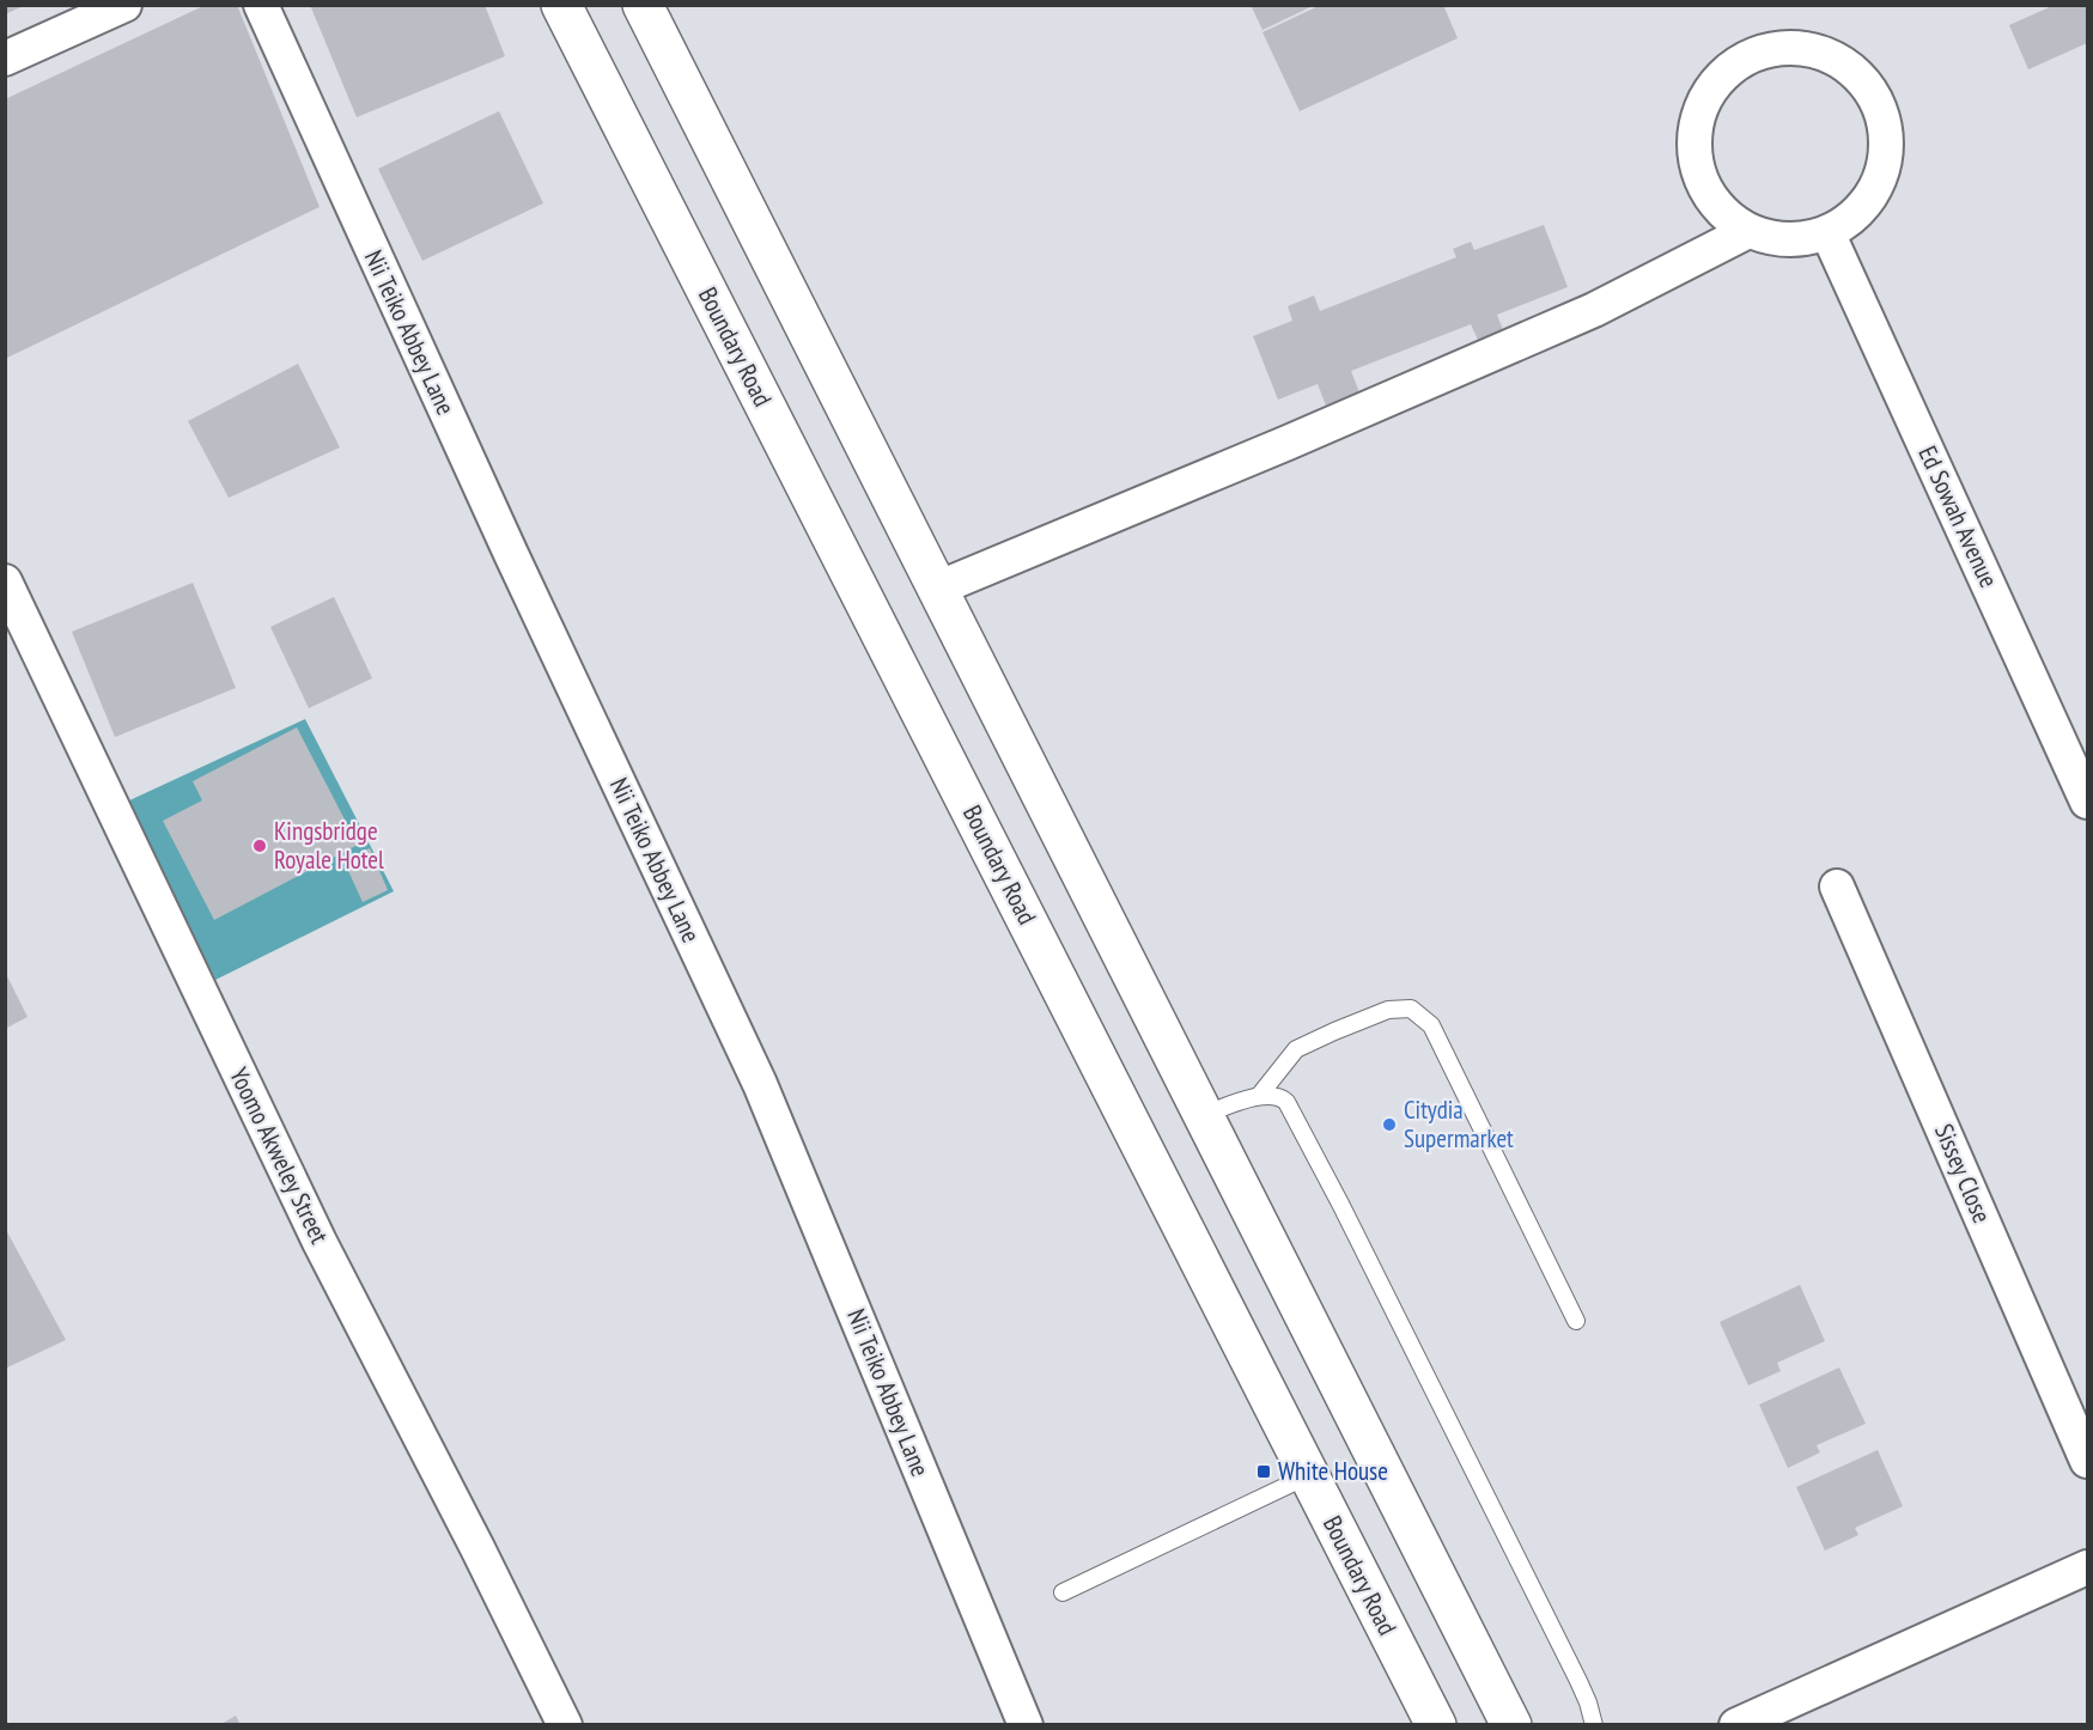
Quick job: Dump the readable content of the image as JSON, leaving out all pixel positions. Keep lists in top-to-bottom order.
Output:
{
  "streets": {
    "main road": ["Boundary Road"],
    "street": [
      "Nii Teiko Abbey Lane",
      "Ed Sowah Avenue",
      "Yoomo Akweley Street",
      "Sissey Close"
    ]
  },
  "places": {
    "other": ["Kingsbridge Royale Hotel", "Citydia Supermarket"],
    "transit": ["White House"]
  }
}
